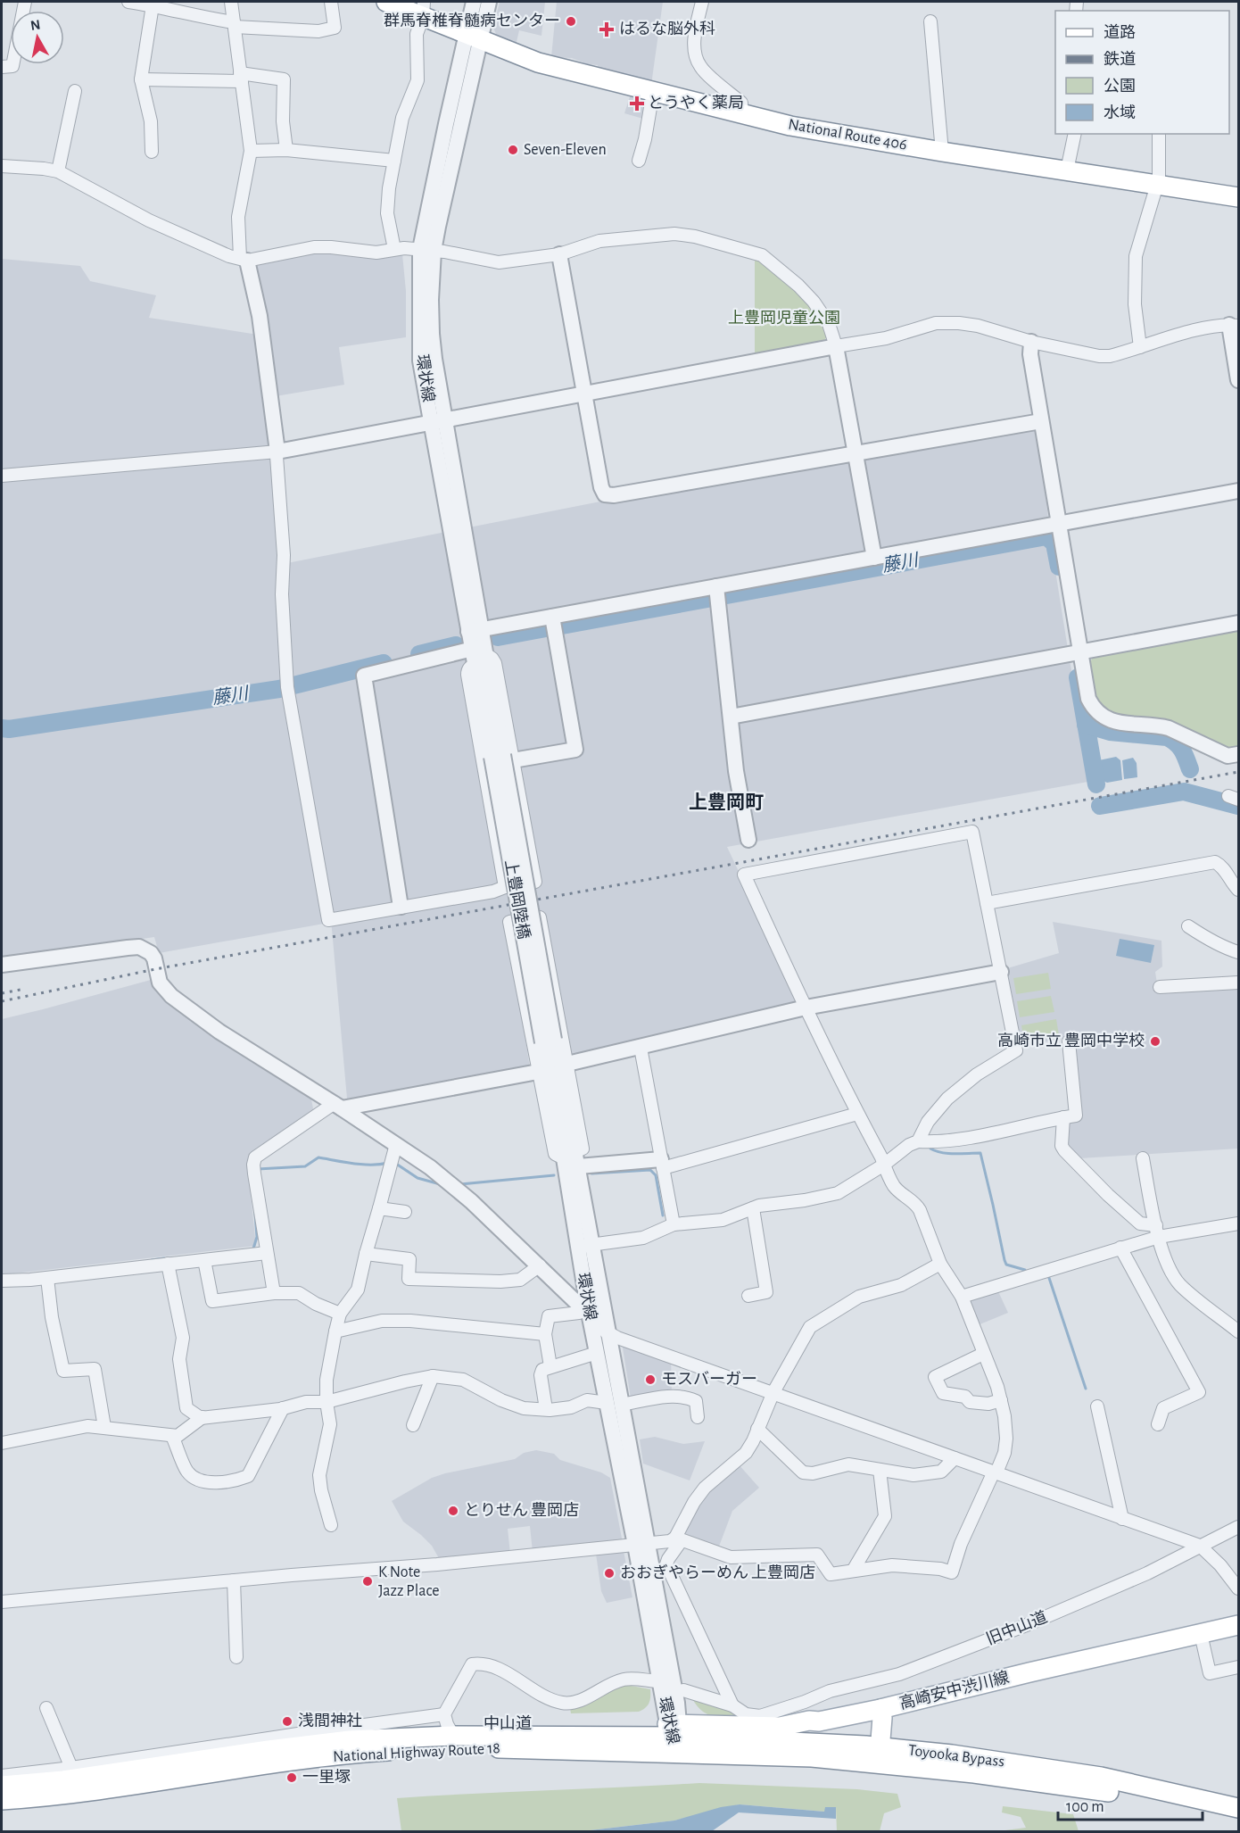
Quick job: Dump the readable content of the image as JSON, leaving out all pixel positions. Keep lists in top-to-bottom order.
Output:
{
  "streets": {
    "main road": [
      "National Route 406",
      "高崎安中渋川線",
      "中山道",
      "National Highway Route 18",
      "Toyooka Bypass"
    ],
    "street": ["環状線", "上豊岡陸橋", "旧中山道"]
  },
  "crossings": [
    ["National Route 406", "環状線"],
    ["環状線", "上豊岡陸橋"],
    ["環状線", "旧中山道"],
    ["環状線", "高崎安中渋川線"],
    ["環状線", "中山道"],
    ["環状線", "National Highway Route 18"],
    ["環状線", "Toyooka Bypass"],
    ["高崎安中渋川線", "中山道"],
    ["高崎安中渋川線", "National Highway Route 18"],
    ["高崎安中渋川線", "Toyooka Bypass"],
    ["中山道", "National Highway Route 18"],
    ["中山道", "Toyooka Bypass"],
    ["National Highway Route 18", "Toyooka Bypass"]
  ],
  "districts": ["上豊岡町"],
  "water": ["藤川"],
  "parks": ["上豊岡児童公園"],
  "places": {
    "other": [
      "群馬脊椎脊髄病センター",
      "Seven-Eleven",
      "高崎市立 豊岡中学校",
      "モスバーガー",
      "とりせん 豊岡店",
      "おおぎやらーめん 上豊岡店",
      "K Note Jazz Place",
      "浅間神社",
      "一里塚"
    ],
    "health": ["はるな脳外科", "とうやく薬局"]
  },
  "legend": [
    "道路",
    "鉄道",
    "公園",
    "水域"
  ],
  "scale_bar": "100 m",
  "north": "top"
}
